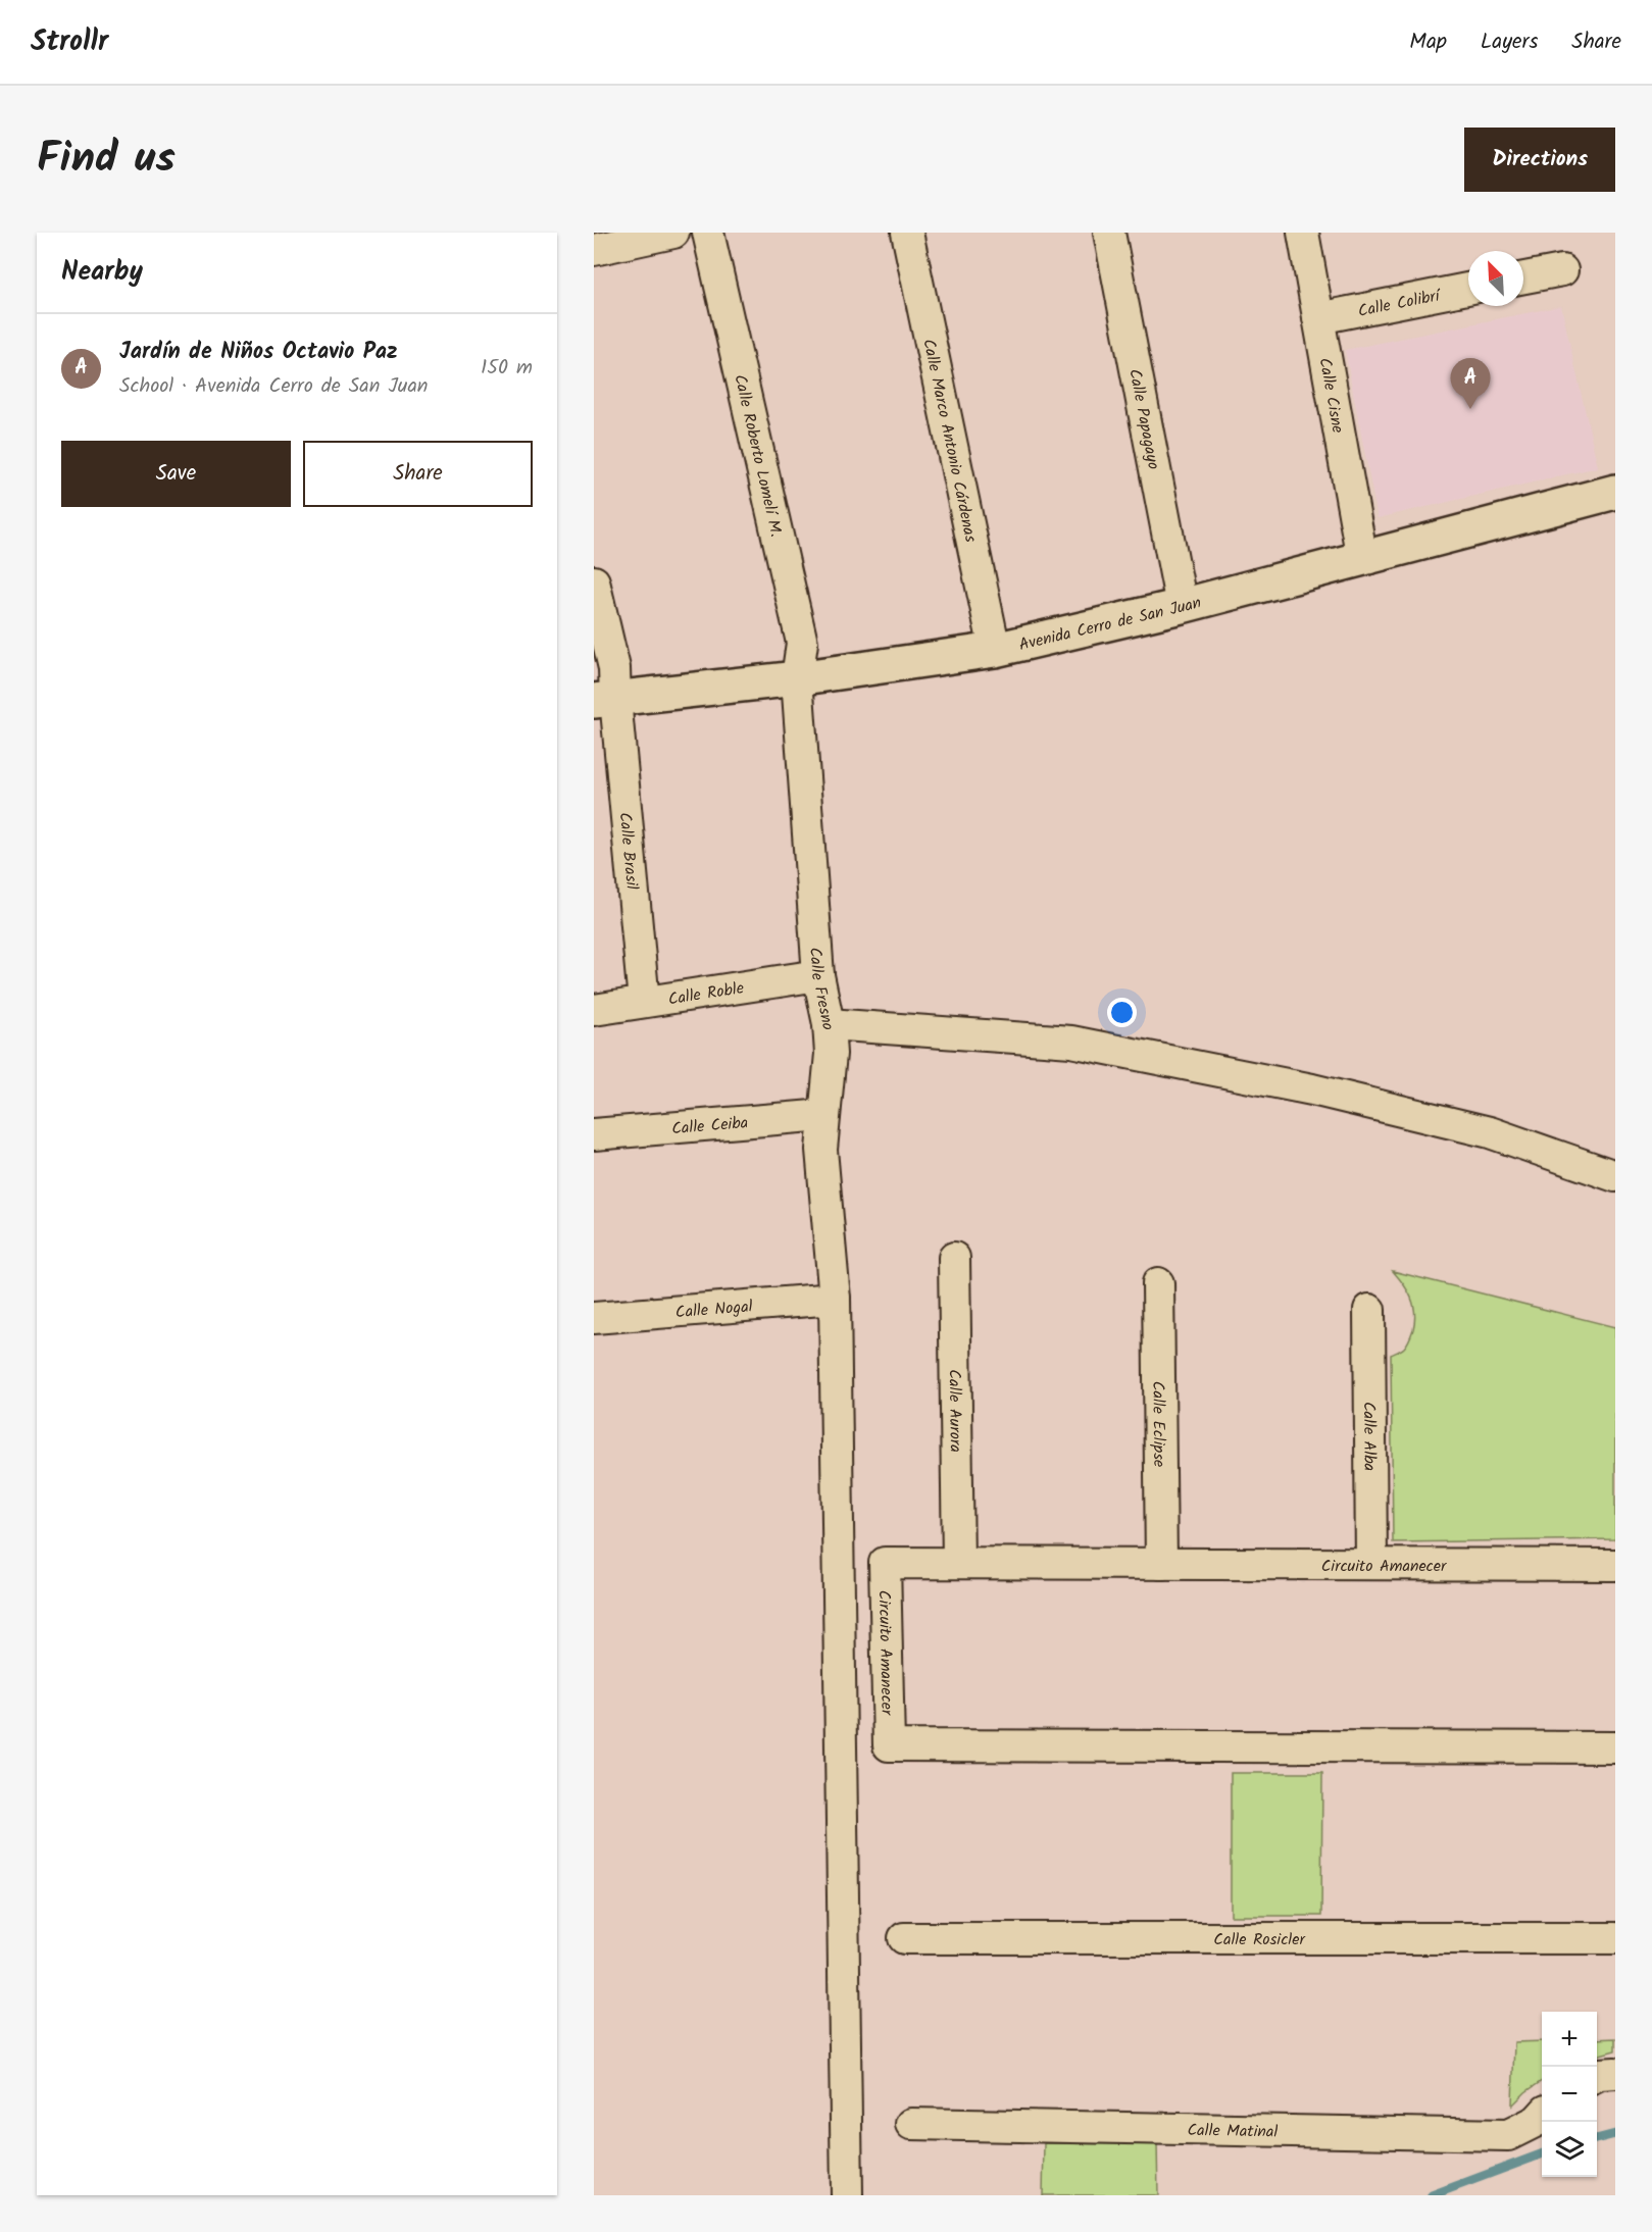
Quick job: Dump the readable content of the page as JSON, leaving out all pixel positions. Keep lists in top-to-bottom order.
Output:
{
  "streets": {
    "street": [
      "Calle Colibrí",
      "Calle Cisne",
      "Calle Papagayo",
      "Calle Marco Antonio Cárdenas",
      "Calle Roberto Lomelí M.",
      "Avenida Cerro de San Juan",
      "Calle Brasil",
      "Calle Fresno",
      "Calle Roble",
      "Calle Ceiba",
      "Calle Nogal",
      "Calle Aurora",
      "Calle Eclipse",
      "Calle Alba",
      "Circuito Amanecer",
      "Calle Rosicler",
      "Calle Matinal"
    ]
  },
  "crossings": [
    ["Calle Colibrí", "Calle Cisne"],
    ["Calle Cisne", "Avenida Cerro de San Juan"],
    ["Calle Papagayo", "Avenida Cerro de San Juan"],
    ["Calle Marco Antonio Cárdenas", "Avenida Cerro de San Juan"],
    ["Calle Roberto Lomelí M.", "Avenida Cerro de San Juan"],
    ["Calle Roberto Lomelí M.", "Calle Fresno"],
    ["Avenida Cerro de San Juan", "Calle Brasil"],
    ["Avenida Cerro de San Juan", "Calle Fresno"],
    ["Calle Brasil", "Calle Roble"],
    ["Calle Fresno", "Calle Roble"],
    ["Calle Fresno", "Calle Ceiba"],
    ["Calle Fresno", "Calle Nogal"],
    ["Calle Aurora", "Circuito Amanecer"],
    ["Calle Eclipse", "Circuito Amanecer"],
    ["Calle Alba", "Circuito Amanecer"]
  ],
  "north": "top left",
  "page": {
    "header": "Strollr",
    "nav": ["Map", "Layers", "Share"],
    "title": "Find us",
    "buttons": [
      "Directions",
      ["Save", "Share"]
    ],
    "heading": "Nearby",
    "list": [
      {
        "mark": "A",
        "name": "Jardín de Niños Octavio Paz",
        "note": "School · Avenida Cerro de San Juan",
        "value": "150 m"
      }
    ],
    "pins": "A",
    "map_buttons": ["+", "−"]
  }
}
